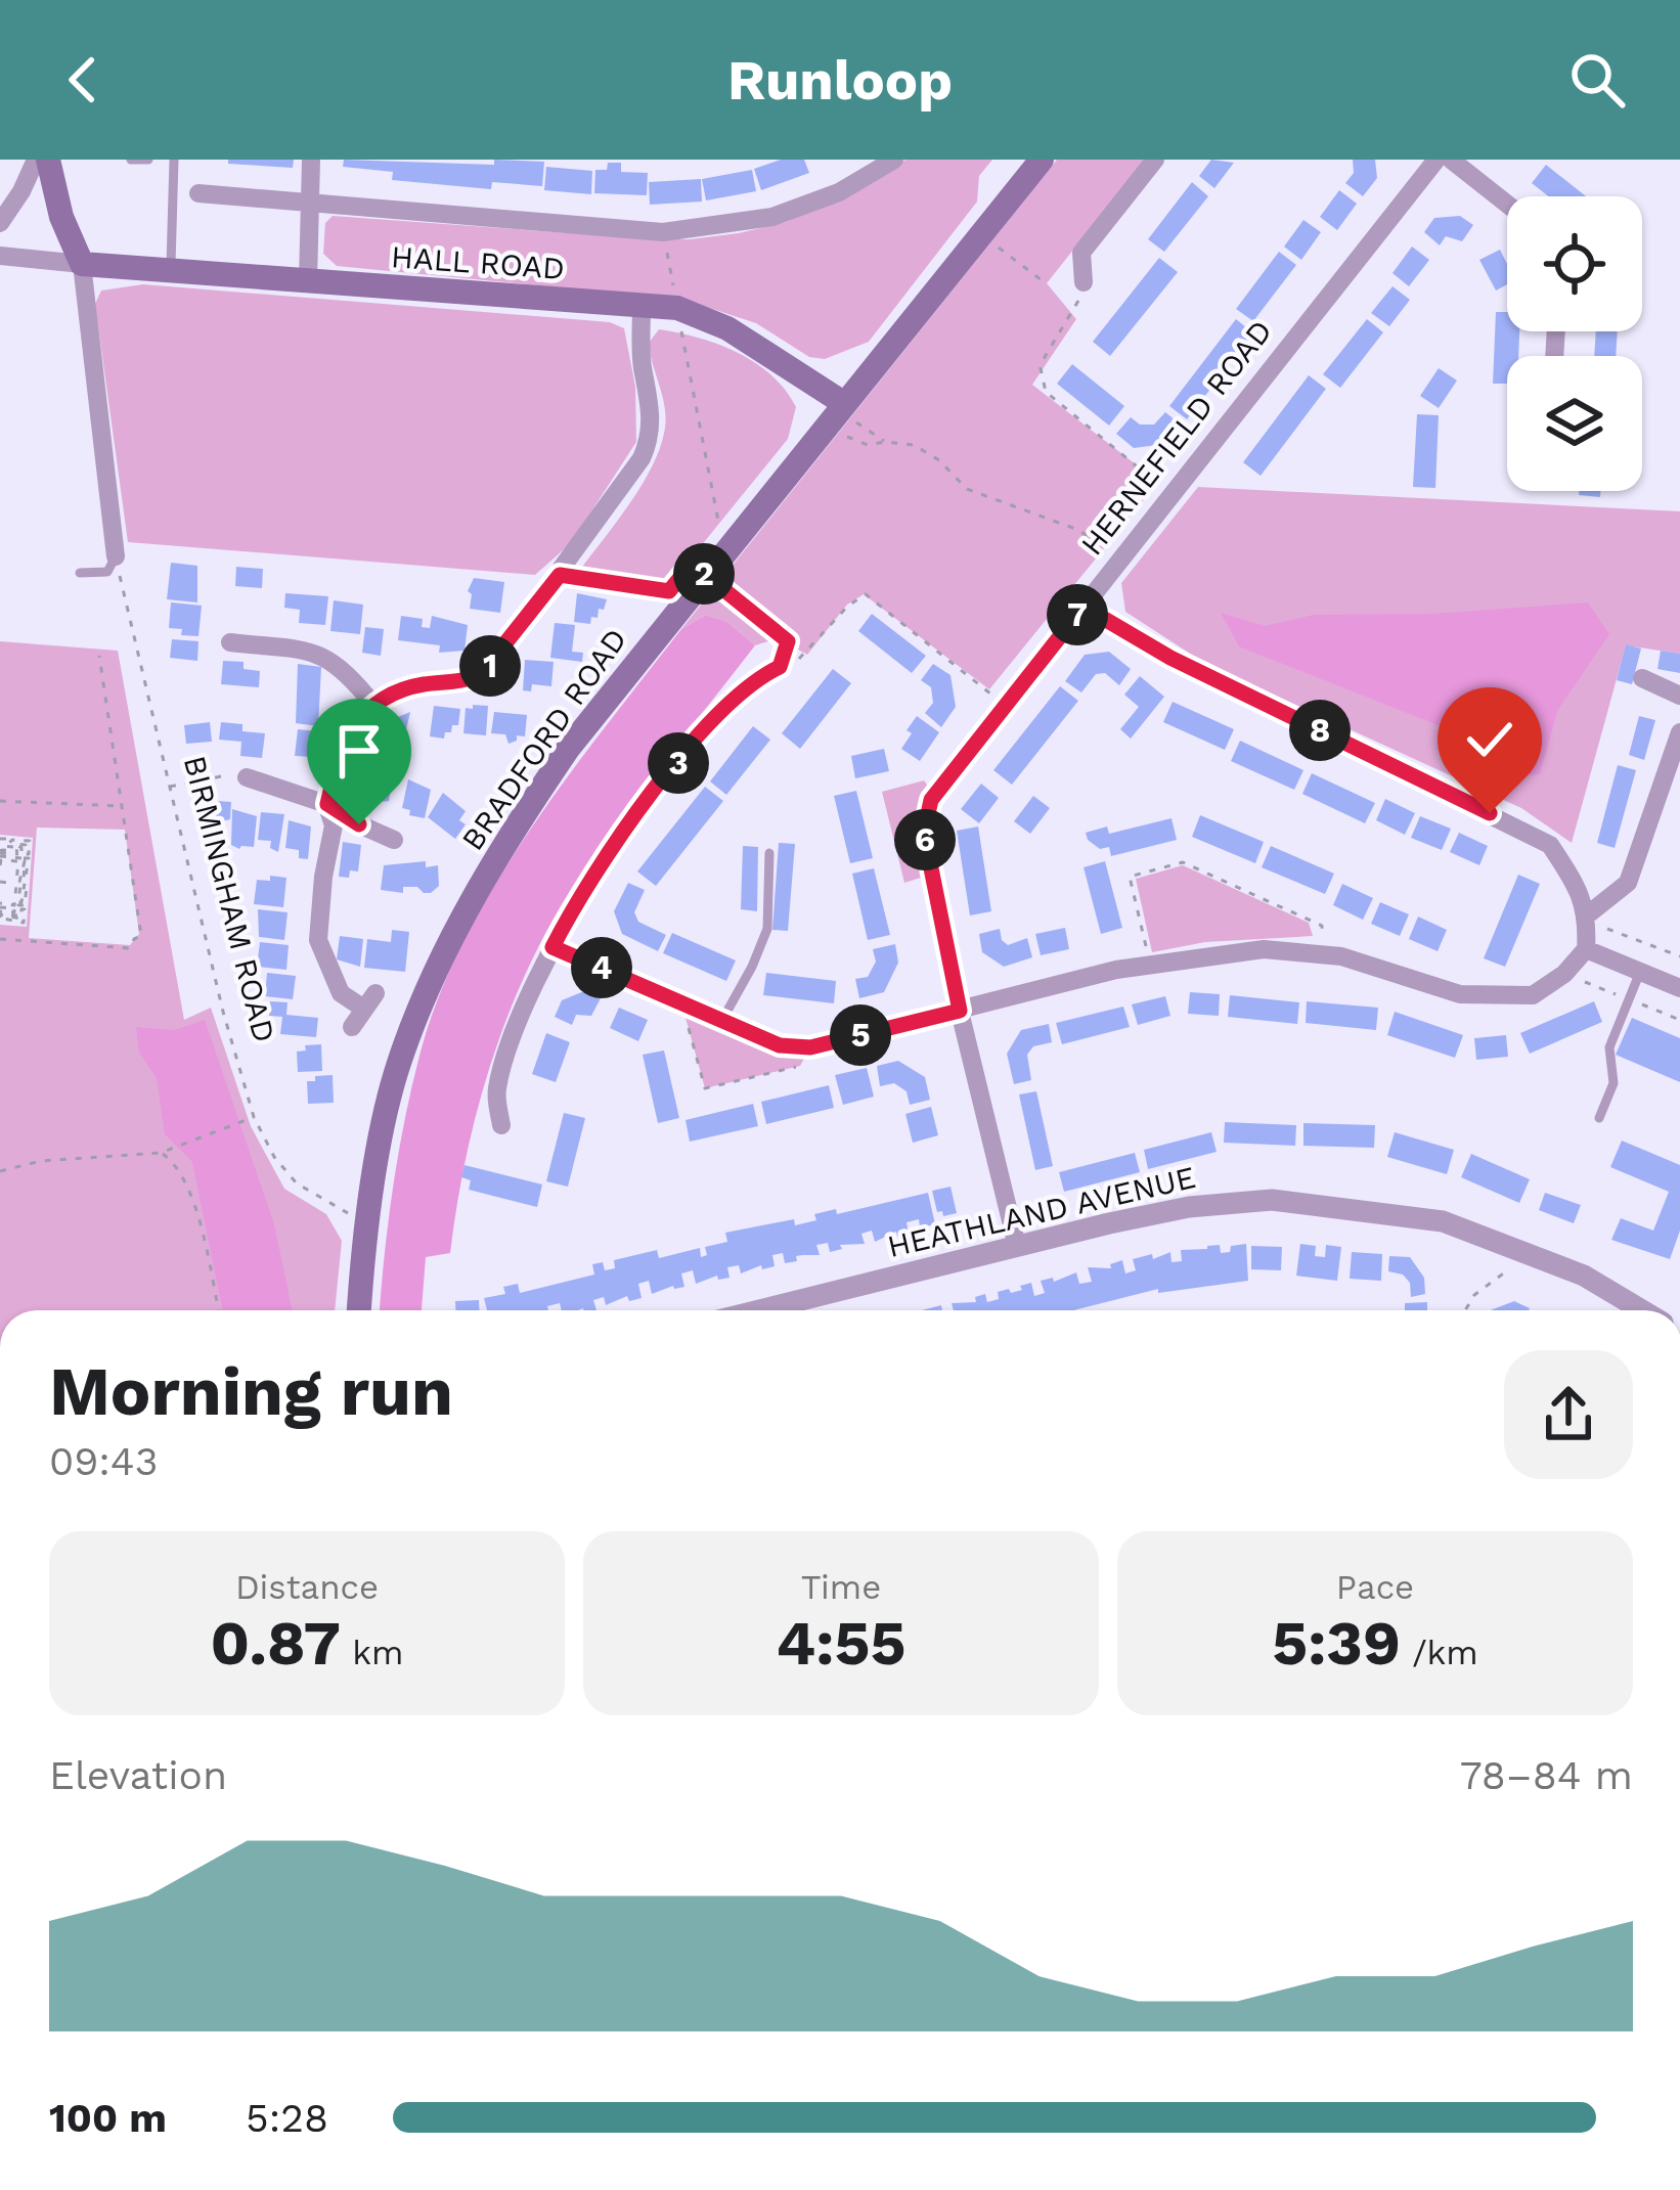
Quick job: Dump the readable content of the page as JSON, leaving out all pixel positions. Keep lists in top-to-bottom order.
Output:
{
  "streets": {
    "main road": ["HALL ROAD", "BRADFORD ROAD"],
    "street": ["HERNEFIELD ROAD", "HEATHLAND AVENUE"],
    "path": ["BIRMINGHAM ROAD"]
  },
  "crossings": [
    ["HALL ROAD", "BRADFORD ROAD"],
    ["HERNEFIELD ROAD", "HEATHLAND AVENUE"]
  ],
  "page": {
    "header": "Runloop",
    "pins": [
      "2",
      "7",
      "1",
      "8",
      "3",
      "6",
      "4",
      "5"
    ],
    "heading": ["Morning run", "09:43"],
    "stats": [
      ["Distance", "0.87 km"],
      ["Time", "4:55"],
      ["Pace", "5:39 /km"]
    ],
    "chart": ["Elevation", "78–84 m"],
    "list": [
      {
        "name": "100 m",
        "note": "5:28"
      }
    ]
  }
}
